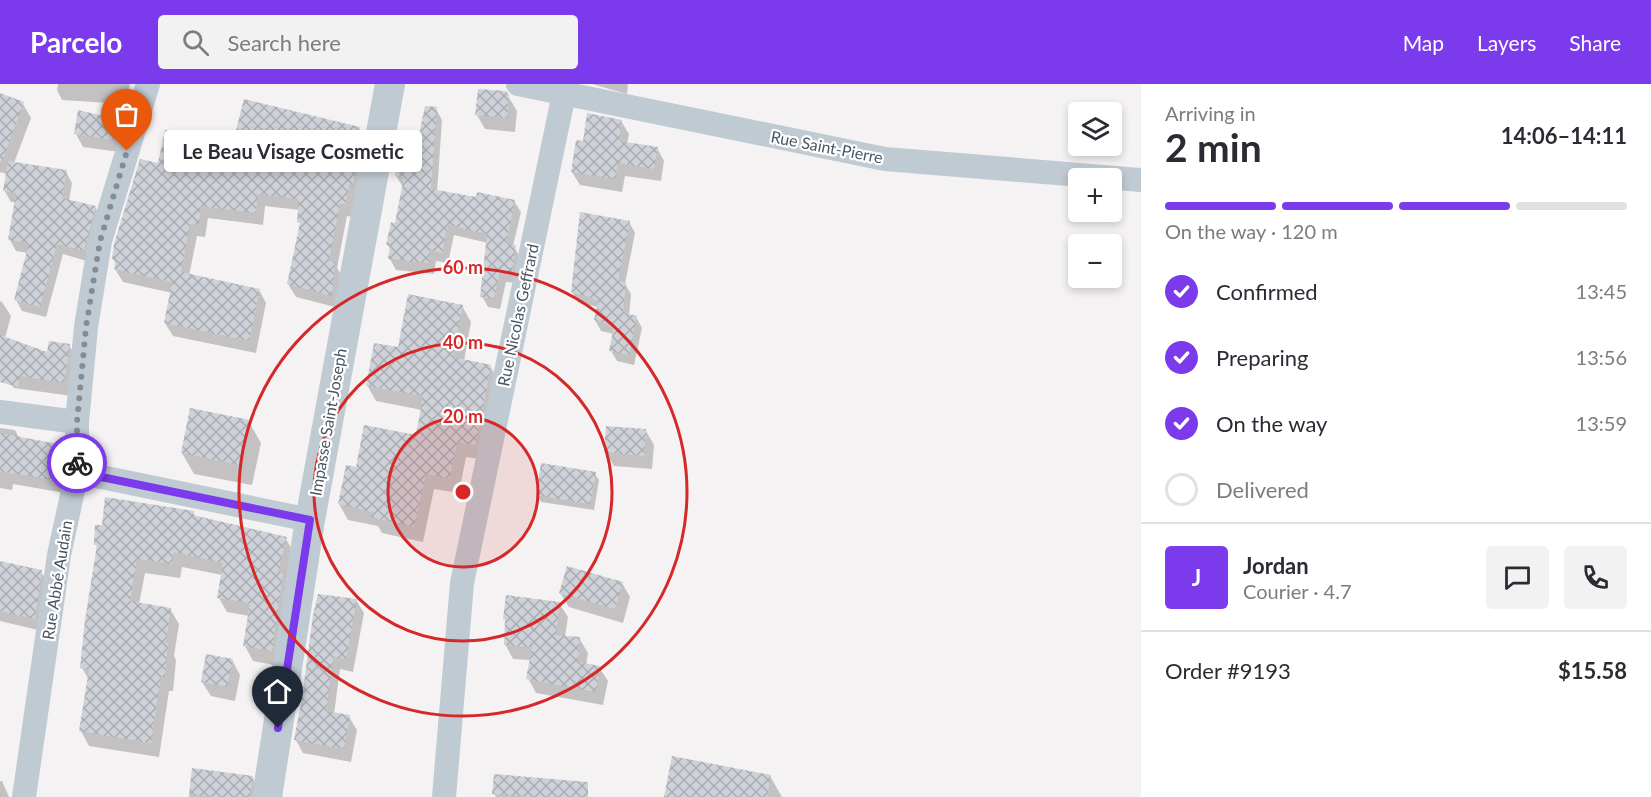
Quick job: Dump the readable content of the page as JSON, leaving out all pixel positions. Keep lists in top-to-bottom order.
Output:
{
  "streets": {
    "street": [
      "Rue Saint-Pierre",
      "Rue Nicolas Geffrard",
      "Impasse Saint-Joseph",
      "Rue Abbé Audain"
    ]
  },
  "crossings": [
    ["Rue Saint-Pierre", "Rue Nicolas Geffrard"]
  ],
  "places": ["Le Beau Visage Cosmetic"],
  "page": {
    "header": "Parcelo",
    "search": "Search here",
    "nav": ["Map", "Layers", "Share"],
    "heading": ["2 min", "Arriving in", "14:06–14:11"],
    "panel": [
      "Jordan",
      "Courier · 4.7",
      "Order #9193",
      "$15.58"
    ],
    "map_buttons": ["+", "−"],
    "bubble": "Le Beau Visage Cosmetic",
    "bar": "On the way · 120 m",
    "list": [
      ["Confirmed", "13:45"],
      ["Preparing", "13:56"],
      ["On the way", "13:59"],
      "Delivered"
    ],
    "round": "J"
  },
  "rings": ["60 m", "40 m", "20 m"]
}
